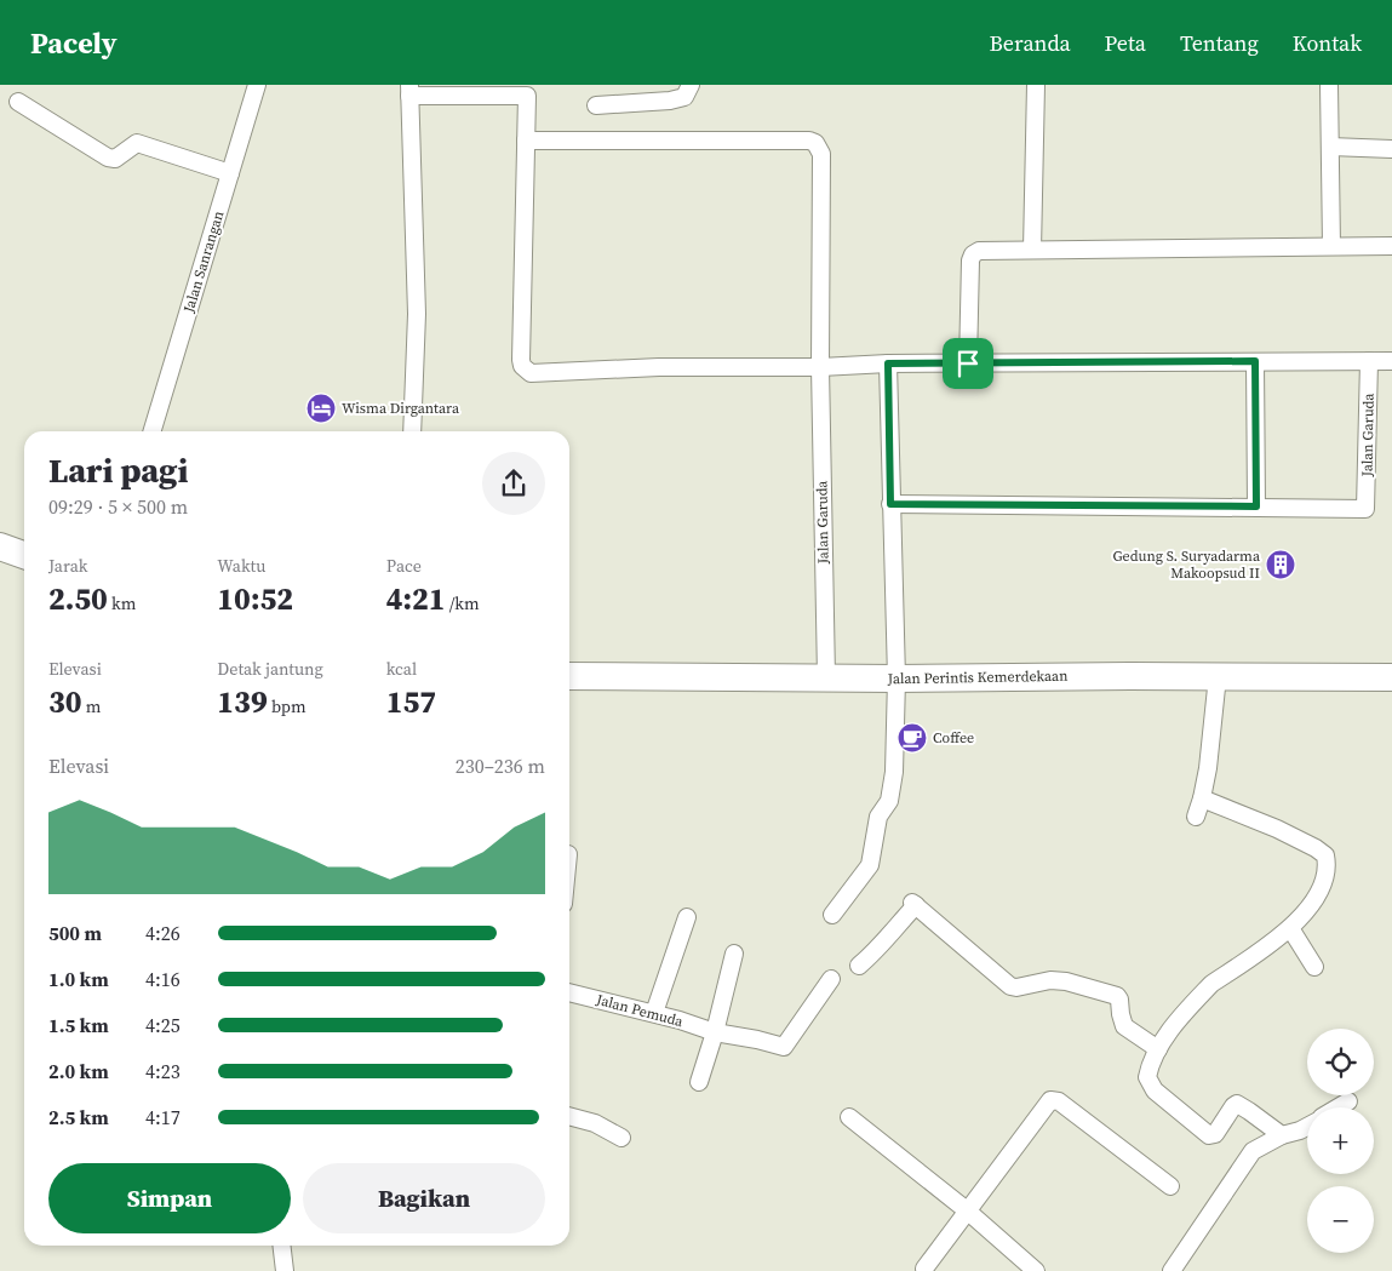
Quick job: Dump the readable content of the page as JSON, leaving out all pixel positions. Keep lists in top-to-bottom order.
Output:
{
  "streets": {
    "highway": ["Jalan Perintis Kemerdekaan"],
    "street": ["Jalan Sanrangan", "Jalan Garuda", "Jalan Pemuda"]
  },
  "crossings": [
    ["Jalan Garuda", "Jalan Perintis Kemerdekaan"]
  ],
  "places": {
    "hotel": ["Wisma Dirgantara"],
    "building": ["Gedung S. Suryadarma Makoopsud II"],
    "cafe": ["Coffee"]
  },
  "page": {
    "header": "Pacely",
    "nav": [
      "Beranda",
      "Peta",
      "Tentang",
      "Kontak"
    ],
    "heading": ["Lari pagi", "09:29 · 5 × 500 m"],
    "stats": [
      ["Jarak", "2.50 km"],
      ["Waktu", "10:52"],
      ["Pace", "4:21 /km"],
      ["Elevasi", "30 m"],
      ["Detak jantung", "139 bpm"],
      ["kcal", "157"]
    ],
    "chart": ["Elevasi", "230–236 m"],
    "list": [
      {
        "name": "500 m",
        "note": "4:26"
      },
      {
        "name": "1.0 km",
        "note": "4:16"
      },
      {
        "name": "1.5 km",
        "note": "4:25"
      },
      {
        "name": "2.0 km",
        "note": "4:23"
      },
      {
        "name": "2.5 km",
        "note": "4:17"
      }
    ],
    "map_buttons": ["+", "−"],
    "buttons": ["Simpan", "Bagikan"]
  }
}
